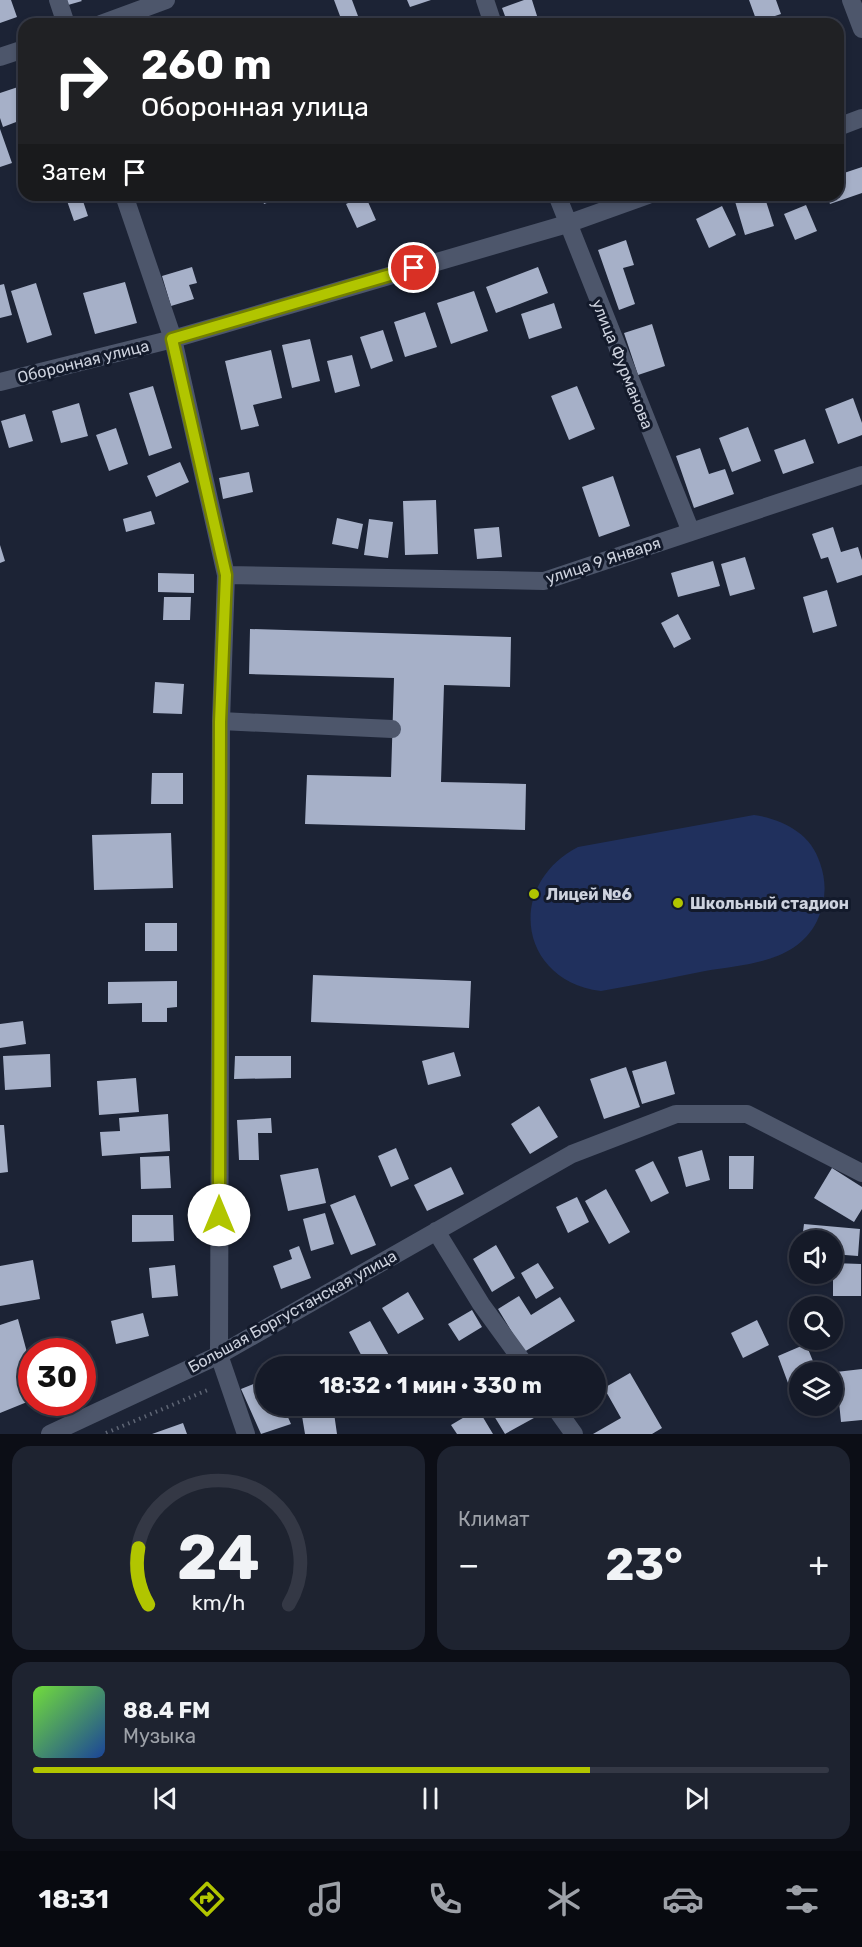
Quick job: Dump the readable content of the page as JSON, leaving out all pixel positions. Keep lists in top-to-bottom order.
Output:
{
  "streets": {
    "street": [
      "Оборонная улица",
      "улица Фурманова",
      "улица 9 Января",
      "Большая Боргустанская улица"
    ]
  },
  "crossings": [
    ["Оборонная улица", "улица Фурманова"],
    ["улица Фурманова", "улица 9 Января"]
  ],
  "places": ["Лицей №6", "Школьный стадион"],
  "page": {
    "turn": ["260 m", "Оборонная улица"],
    "then": "Затем",
    "limit": "30",
    "trip": "18:32 · 1 мин · 330 m",
    "tile": "Климат",
    "heat": ["−", "23°", "+"],
    "song": ["88.4 FM", "Музыка"],
    "tabs": "18:31",
    "gauge": ["24", "km/h"]
  }
}
